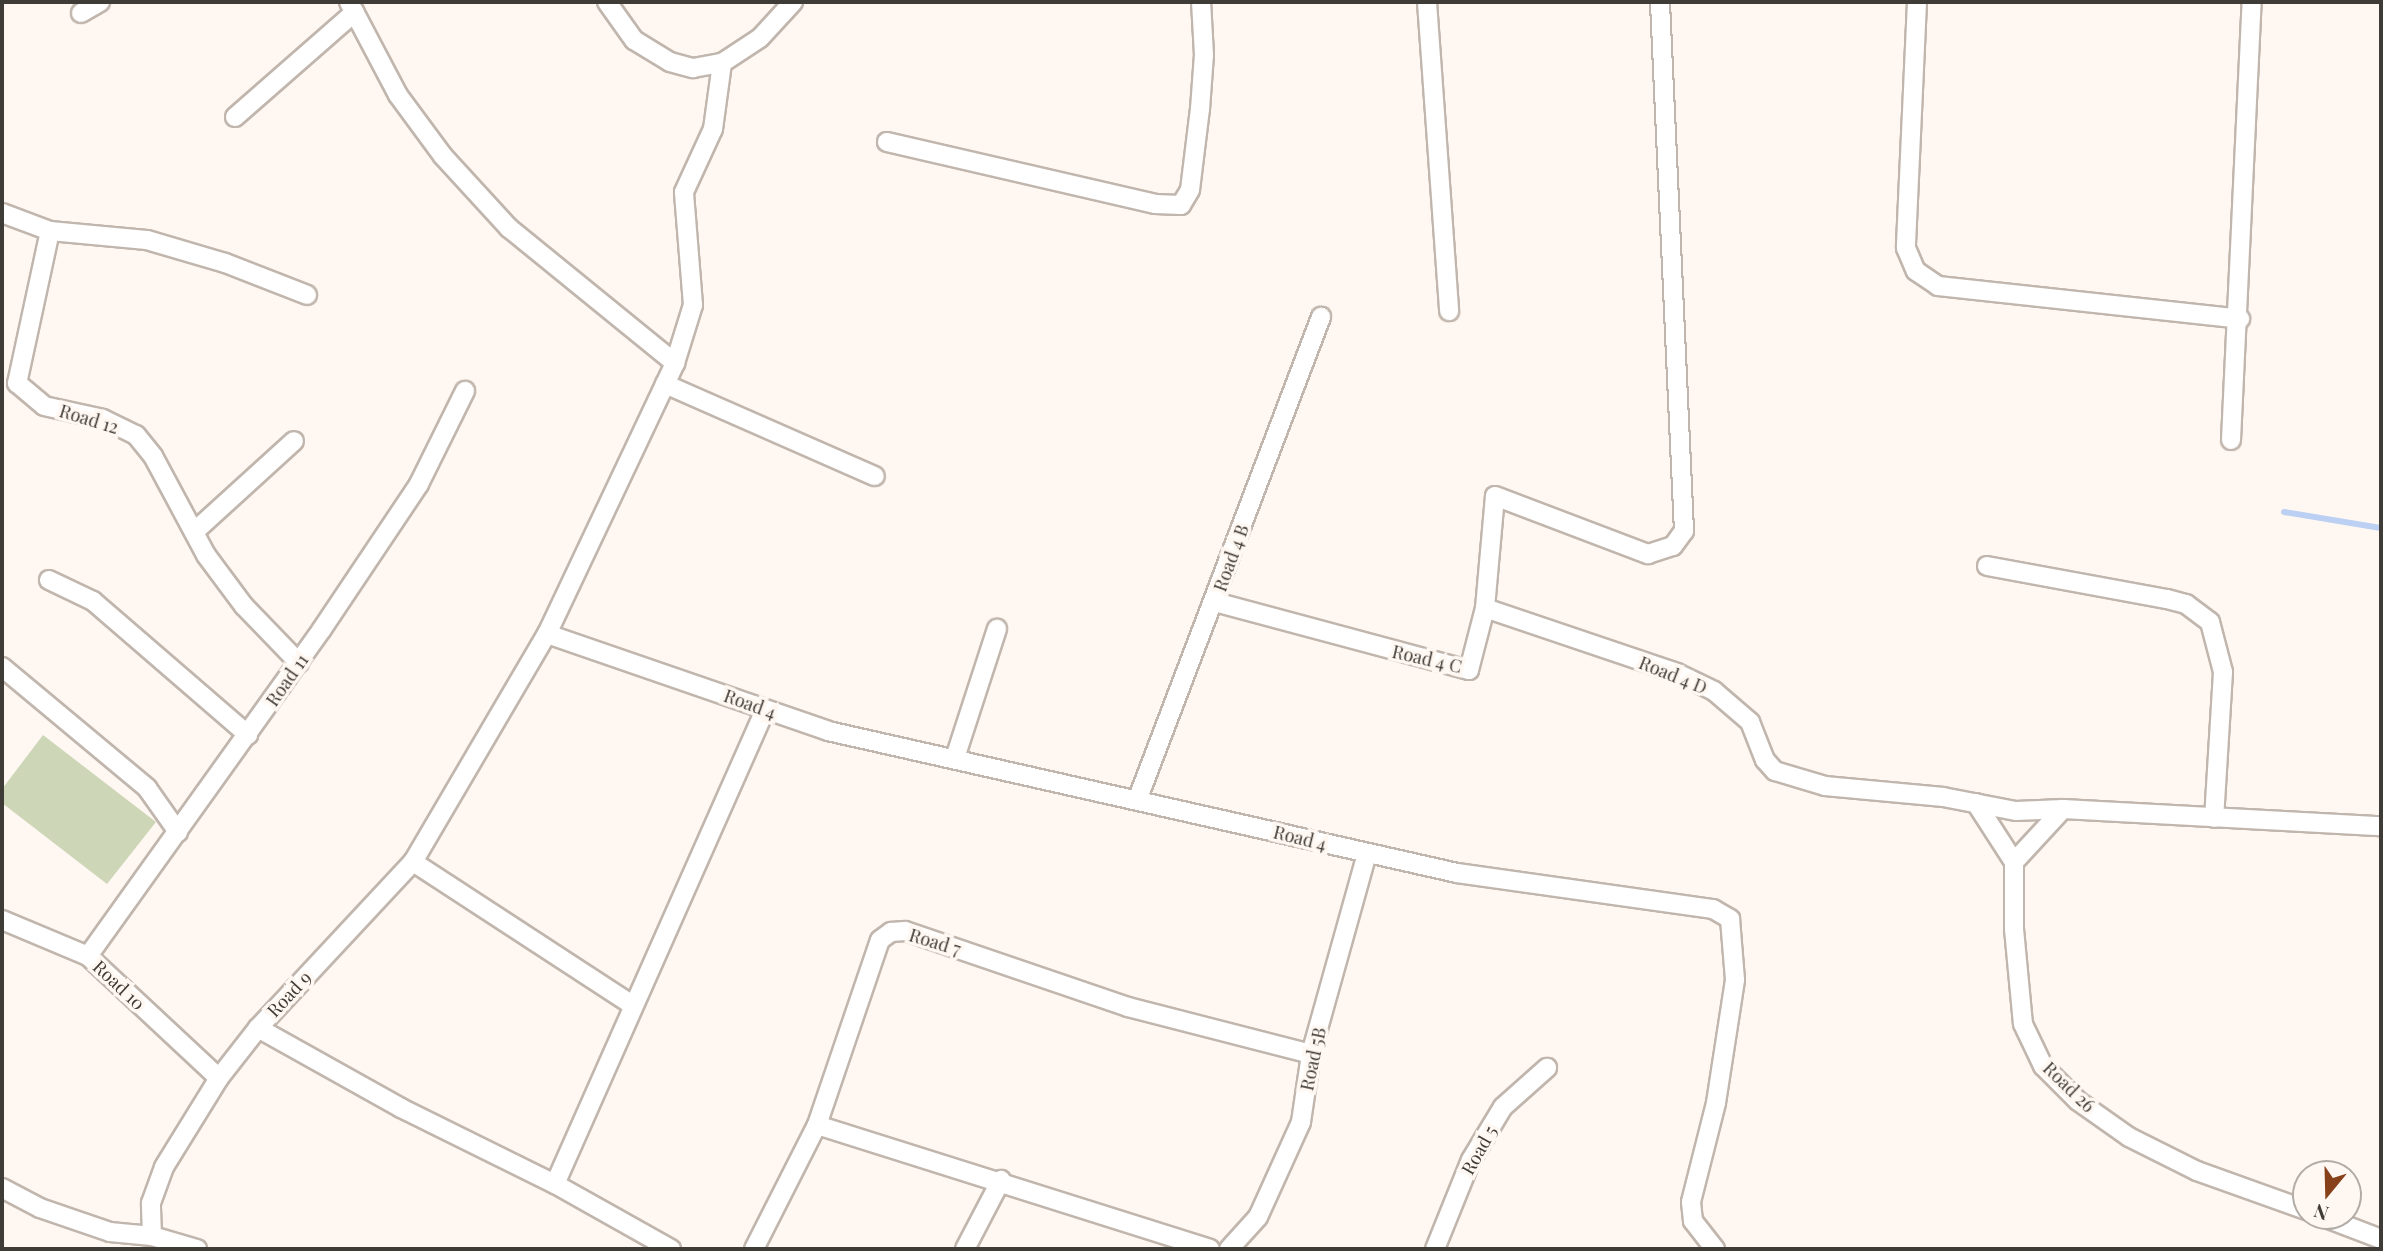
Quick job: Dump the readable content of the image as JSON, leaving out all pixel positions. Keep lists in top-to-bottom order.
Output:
{
  "streets": {
    "street": [
      "Road 12",
      "Road 4 B",
      "Road 4 C",
      "Road 4 D",
      "Road 11",
      "Road 4",
      "Road 7",
      "Road 10",
      "Road 9",
      "Road 5B",
      "Road 26",
      "Road 5"
    ]
  },
  "crossings": [
    ["Road 12", "Road 11"],
    ["Road 4 B", "Road 4 C"],
    ["Road 4 B", "Road 4"],
    ["Road 4 C", "Road 4 D"],
    ["Road 11", "Road 10"],
    ["Road 4", "Road 9"],
    ["Road 4", "Road 5B"],
    ["Road 7", "Road 5B"],
    ["Road 10", "Road 9"]
  ],
  "north": "bottom"
}
